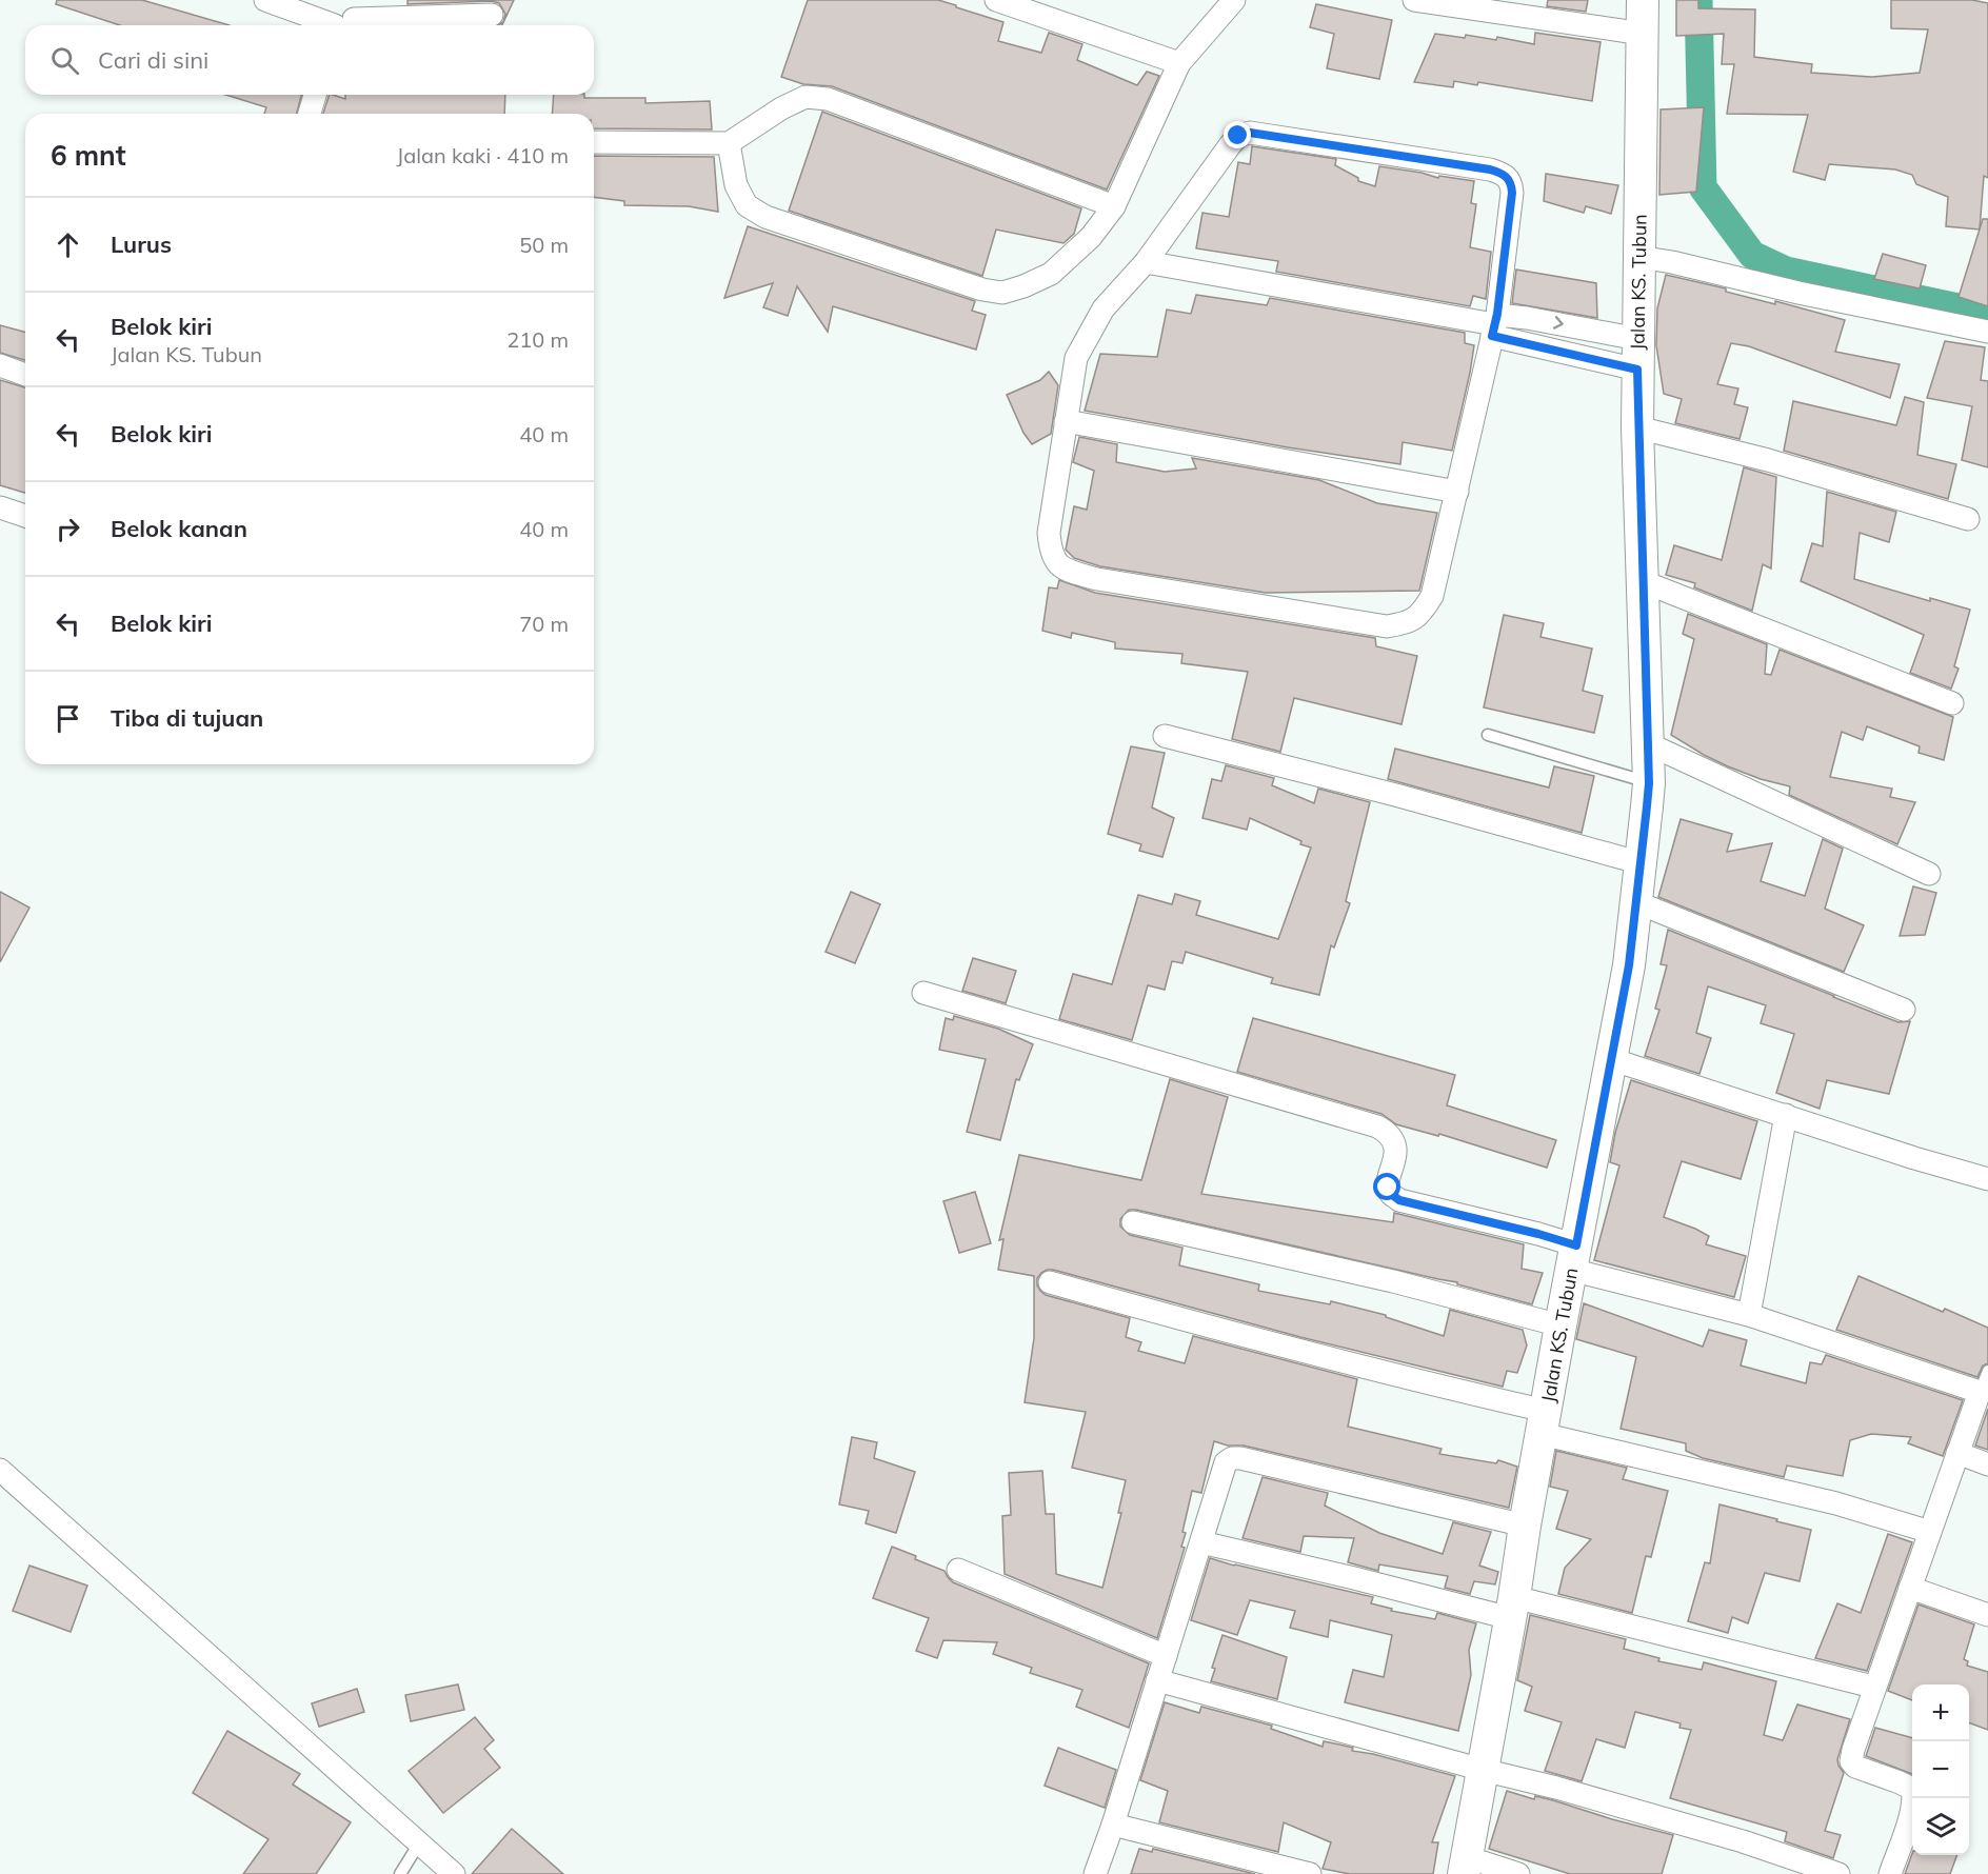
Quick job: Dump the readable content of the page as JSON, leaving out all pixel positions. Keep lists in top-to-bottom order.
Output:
{
  "streets": {
    "street": ["Jalan KS. Tubun"]
  },
  "page": {
    "search": "Cari di sini",
    "heading": ["6 mnt", "Jalan kaki · 410 m"],
    "list": [
      ["Lurus", "50 m"],
      ["Belok kiri", "Jalan KS. Tubun", "210 m"],
      ["Belok kiri", "40 m"],
      ["Belok kanan", "40 m"],
      ["Belok kiri", "70 m"],
      "Tiba di tujuan"
    ],
    "map_buttons": ["+", "−"]
  }
}
